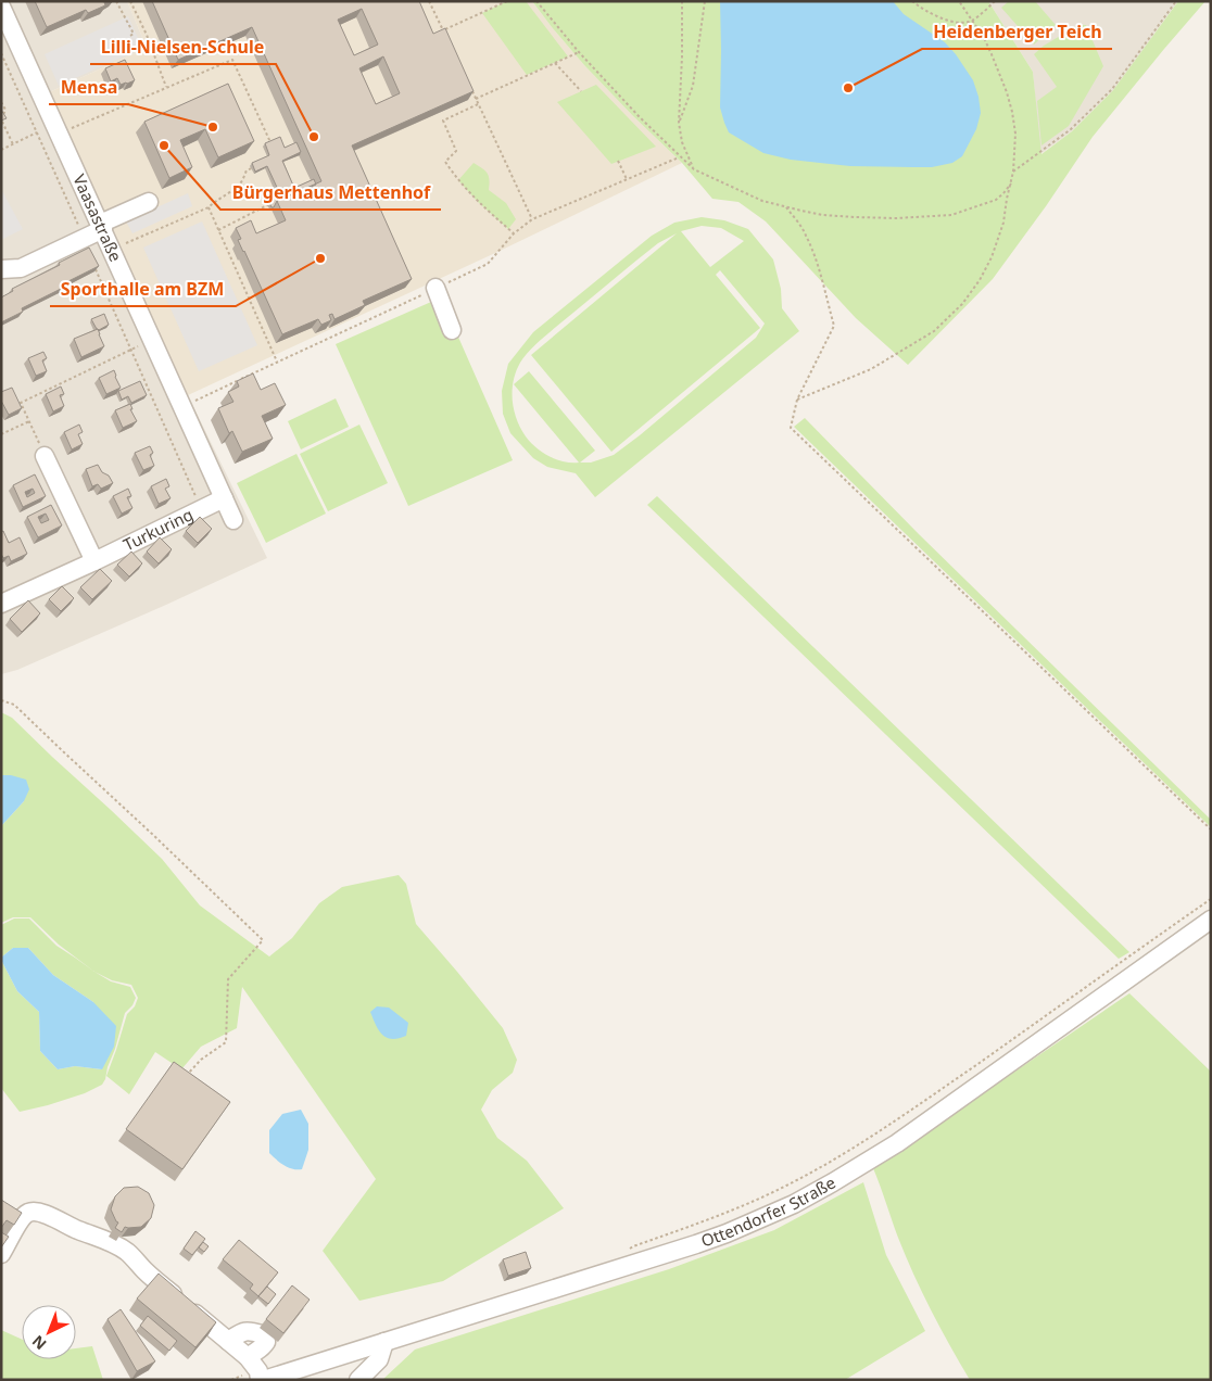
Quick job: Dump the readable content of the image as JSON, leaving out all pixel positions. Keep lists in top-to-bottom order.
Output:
{
  "streets": {
    "street": ["Vaasastraße", "Turkuring", "Ottendorfer Straße"]
  },
  "crossings": [
    ["Vaasastraße", "Turkuring"]
  ],
  "places": [
    "Heidenberger Teich",
    "Mensa",
    "Lilli-Nielsen-Schule",
    "Bürgerhaus Mettenhof",
    "Sporthalle am BZM"
  ],
  "north": "bottom left"
}
